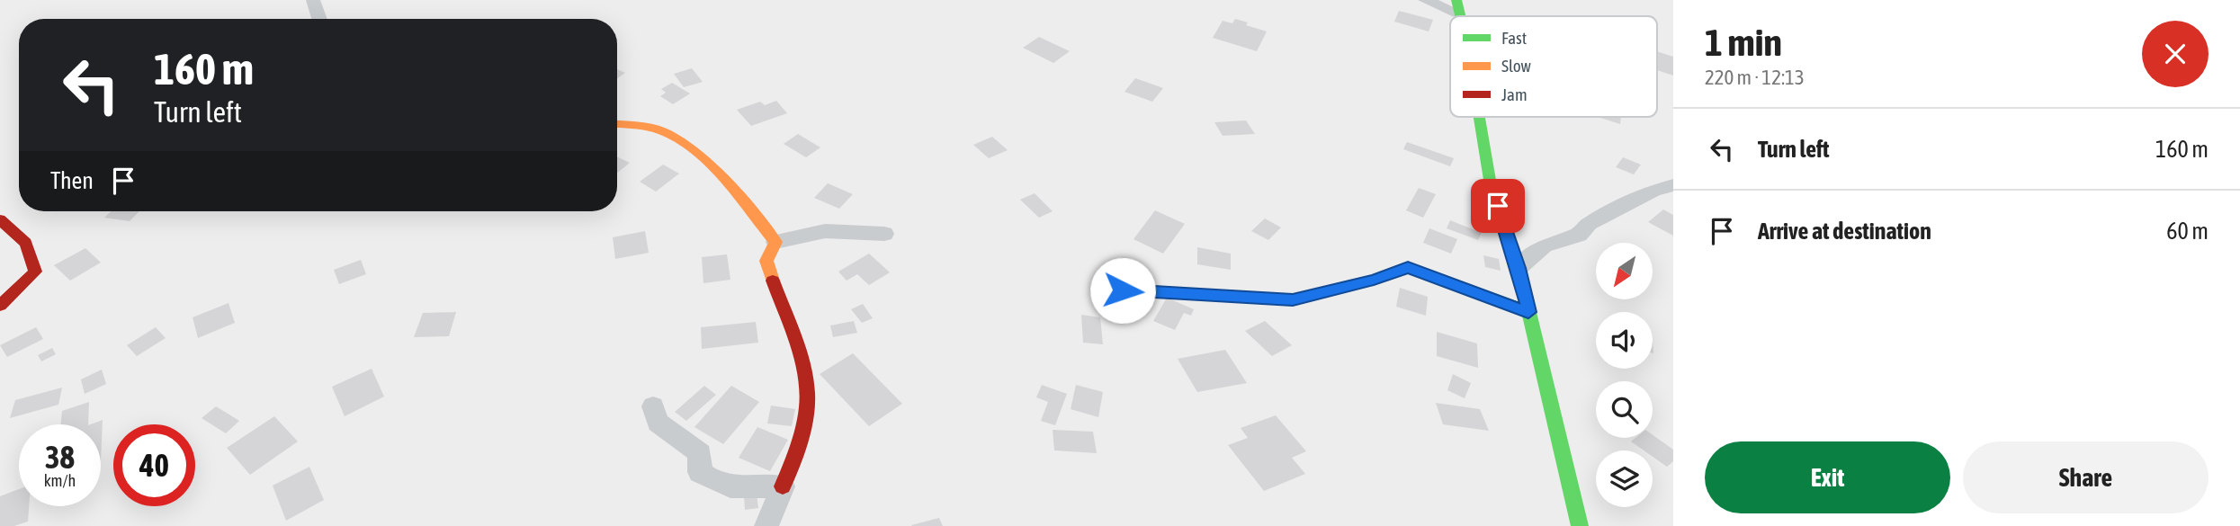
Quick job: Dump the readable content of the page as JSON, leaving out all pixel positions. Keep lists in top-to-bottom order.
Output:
{
  "legend": ["Fast", "Slow", "Jam"],
  "north": "bottom left",
  "page": {
    "heading": ["1 min", "220 m · 12:13"],
    "turn": ["160 m", "Turn left"],
    "list": [
      {
        "name": "Turn left",
        "value": "160 m"
      },
      {
        "name": "Arrive at destination",
        "value": "60 m"
      }
    ],
    "then": "Then",
    "speed": "38 km/h",
    "limit": "40",
    "buttons": ["Exit", "Share"]
  }
}
